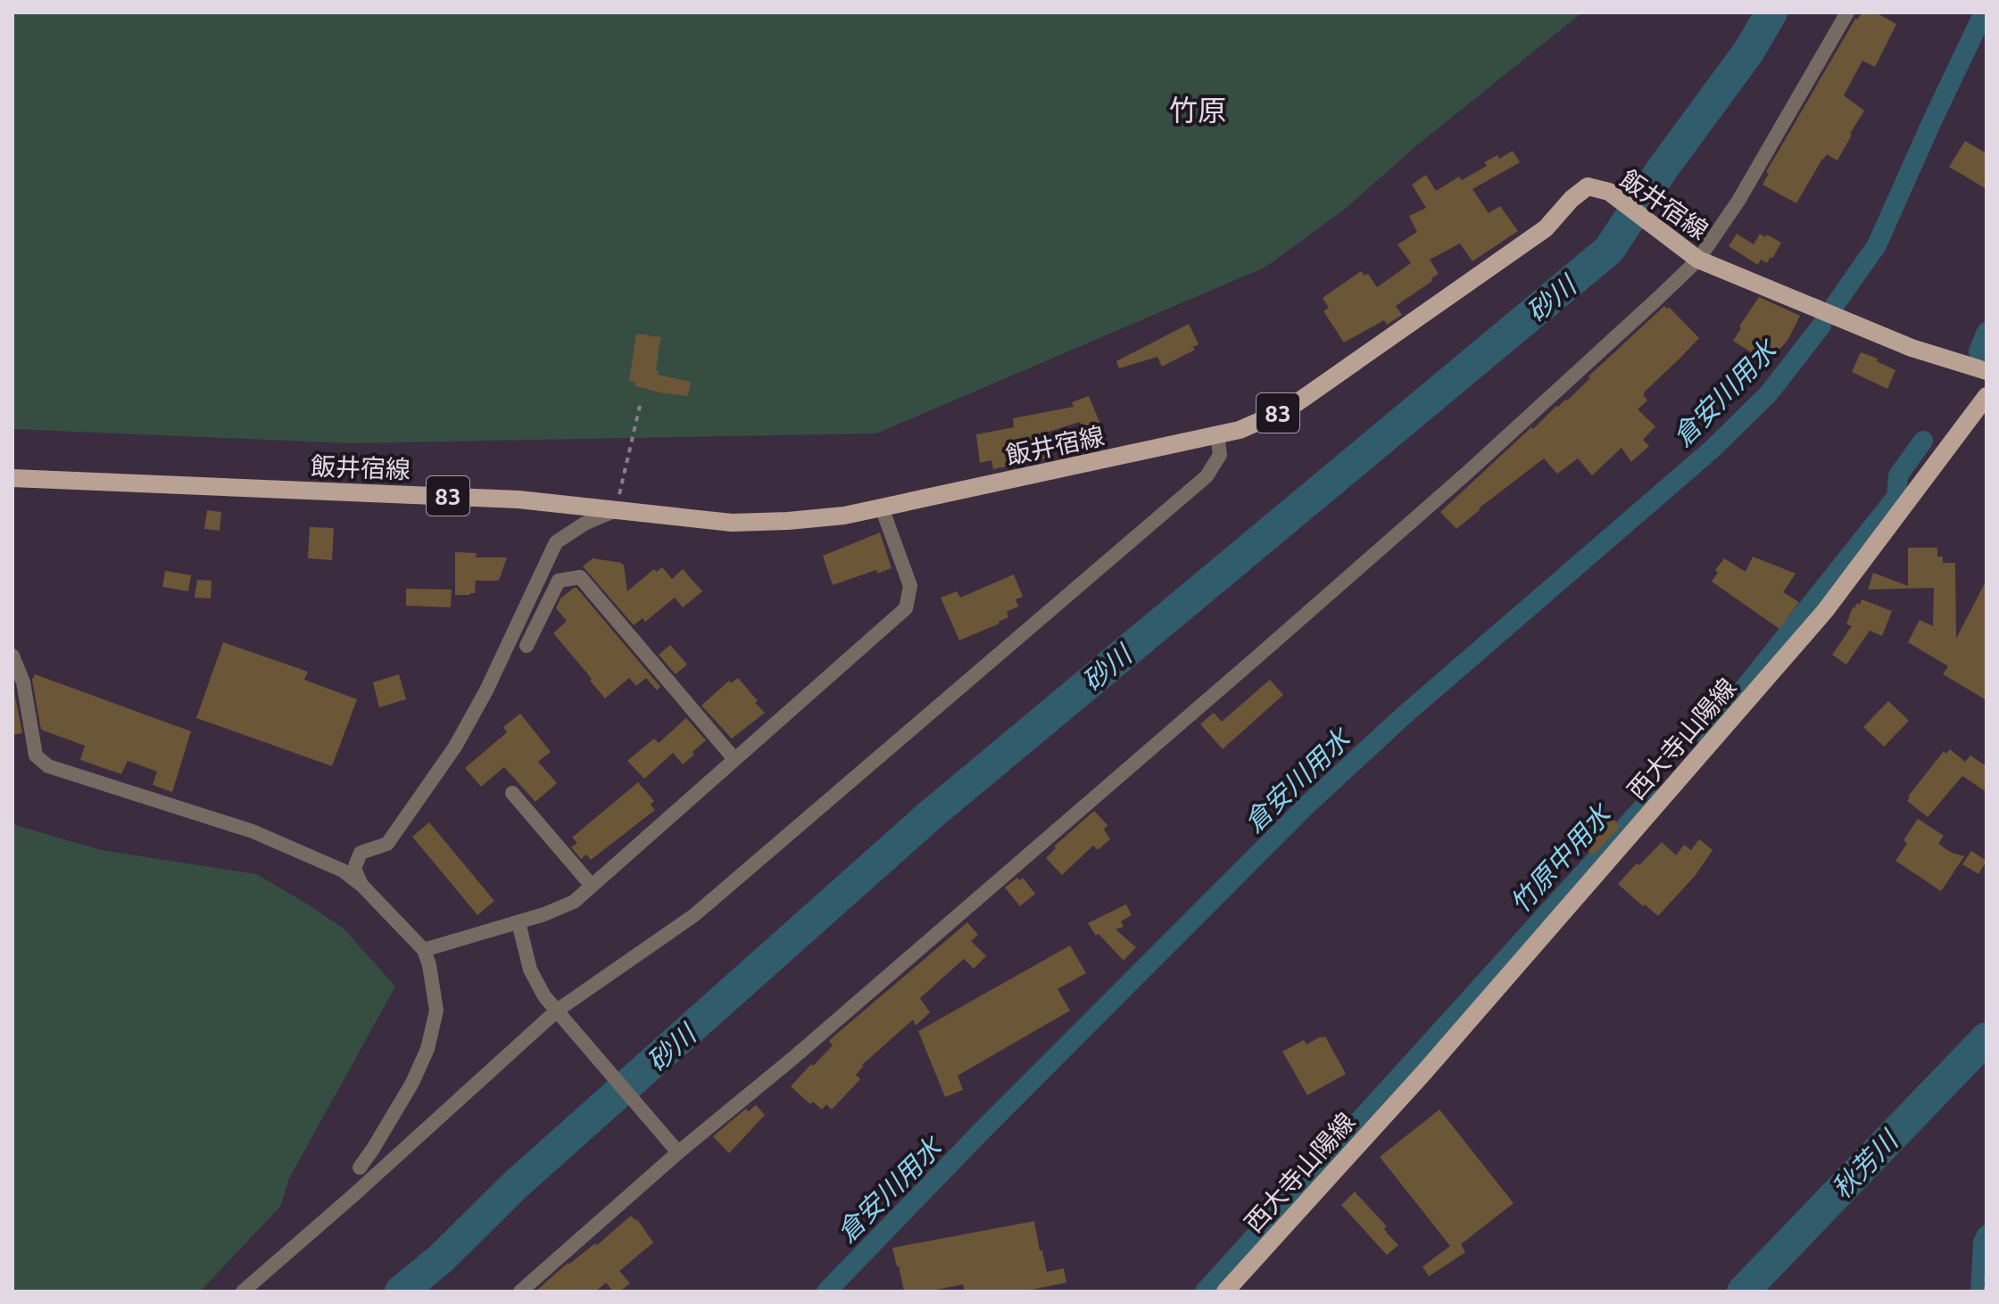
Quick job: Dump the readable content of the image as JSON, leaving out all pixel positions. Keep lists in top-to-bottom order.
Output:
{
  "streets": {
    "main road": ["飯井宿線", "83", "西大寺山陽線"]
  },
  "districts": ["竹原"],
  "water": [
    "砂川",
    "倉安川用水",
    "竹原中用水",
    "秋芳川"
  ]
}
